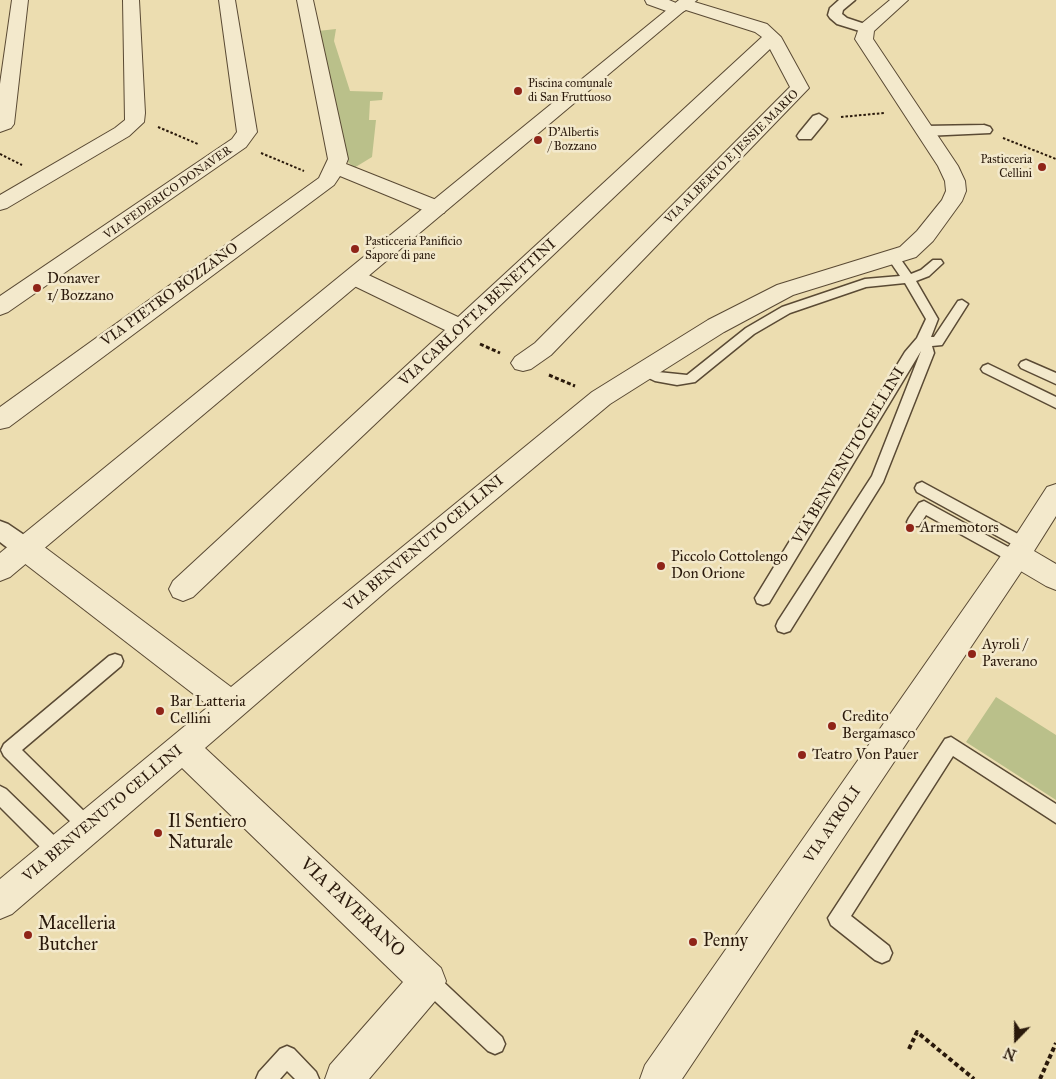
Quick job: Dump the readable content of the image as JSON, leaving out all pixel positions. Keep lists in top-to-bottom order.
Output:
{
  "streets": {
    "street": [
      "VIA ALBERTO E JESSIE MARIO",
      "VIA FEDERICO DONAVER",
      "VIA PIETRO BOZZANO",
      "VIA CARLOTTA BENETTINI",
      "VIA BENVENUTO CELLINI",
      "VIA AYROLI",
      "VIA PAVERANO"
    ]
  },
  "crossings": [
    ["VIA ALBERTO E JESSIE MARIO", "VIA CARLOTTA BENETTINI"],
    ["VIA BENVENUTO CELLINI", "VIA PAVERANO"]
  ],
  "places": [
    "Piscina comunale di San Fruttuoso",
    "D'Albertis / Bozzano",
    "Pasticceria Cellini",
    "Pasticceria Panificio Sapore di pane",
    "Donaver 1/ Bozzano",
    "Armemotors",
    "Piccolo Cottolengo Don Orione",
    "Ayroli / Paverano",
    "Bar Latteria Cellini",
    "Credito Bergamasco",
    "Teatro Von Pauer",
    "Il Sentiero Naturale",
    "Macelleria Butcher",
    "Penny"
  ],
  "north": "bottom"
}
